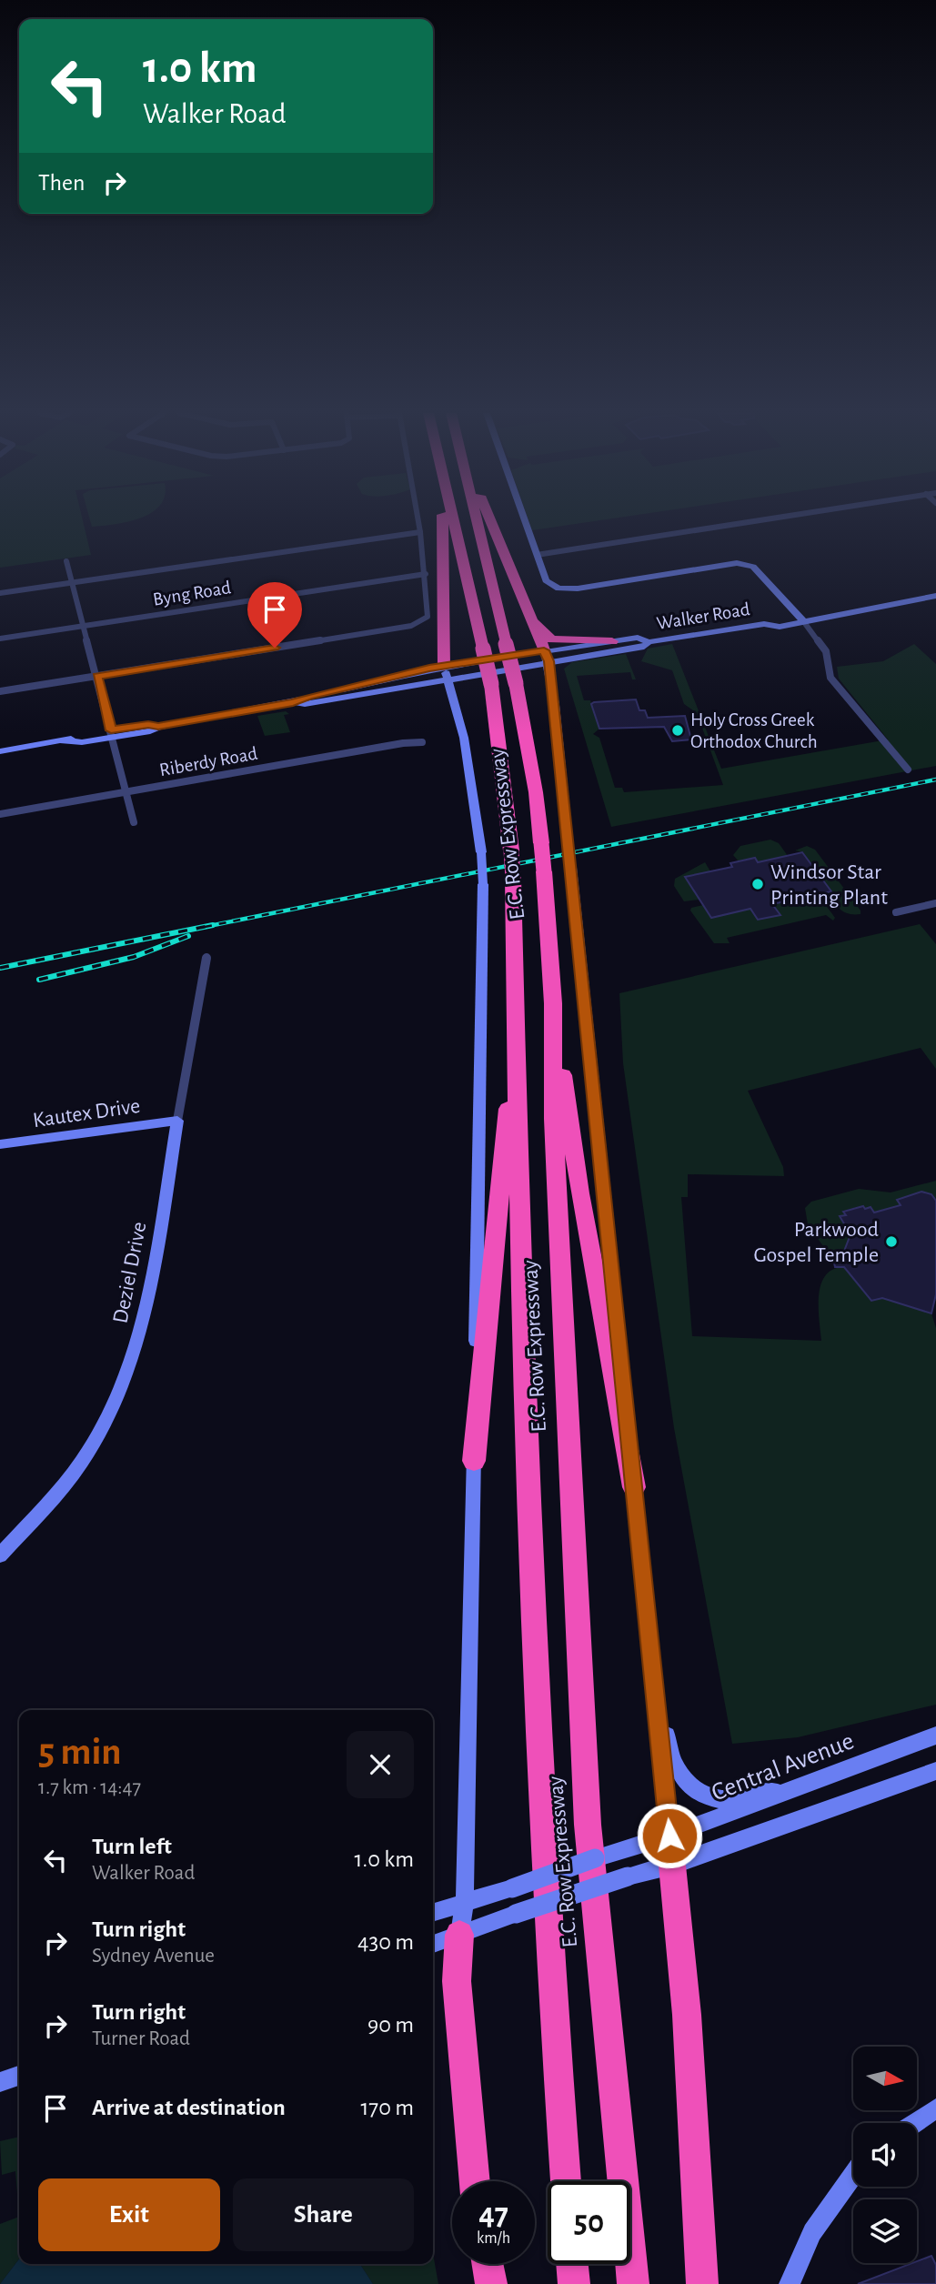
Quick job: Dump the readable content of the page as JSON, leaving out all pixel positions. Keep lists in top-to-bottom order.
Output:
{
  "streets": {
    "highway": ["E.C. Row Expressway"],
    "main road": [
      "Walker Road",
      "Kautex Drive",
      "Deziel Drive",
      "Central Avenue"
    ],
    "street": ["Byng Road", "Riberdy Road"]
  },
  "crossings": [
    ["Kautex Drive", "Deziel Drive"]
  ],
  "places": ["Holy Cross Greek Orthodox Church", "Windsor Star Printing Plant", "Parkwood Gospel Temple"],
  "north": "right",
  "page": {
    "turn": ["1.0 km", "Walker Road"],
    "then": "Then",
    "heading": ["5 min", "1.7 km · 14:47"],
    "list": [
      {
        "name": "Turn left",
        "note": "Walker Road",
        "value": "1.0 km"
      },
      {
        "name": "Turn right",
        "note": "Sydney Avenue",
        "value": "430 m"
      },
      {
        "name": "Turn right",
        "note": "Turner Road",
        "value": "90 m"
      },
      {
        "name": "Arrive at destination",
        "value": "170 m"
      }
    ],
    "buttons": ["Exit", "Share"],
    "speed": "47 km/h",
    "limit": "50"
  }
}
